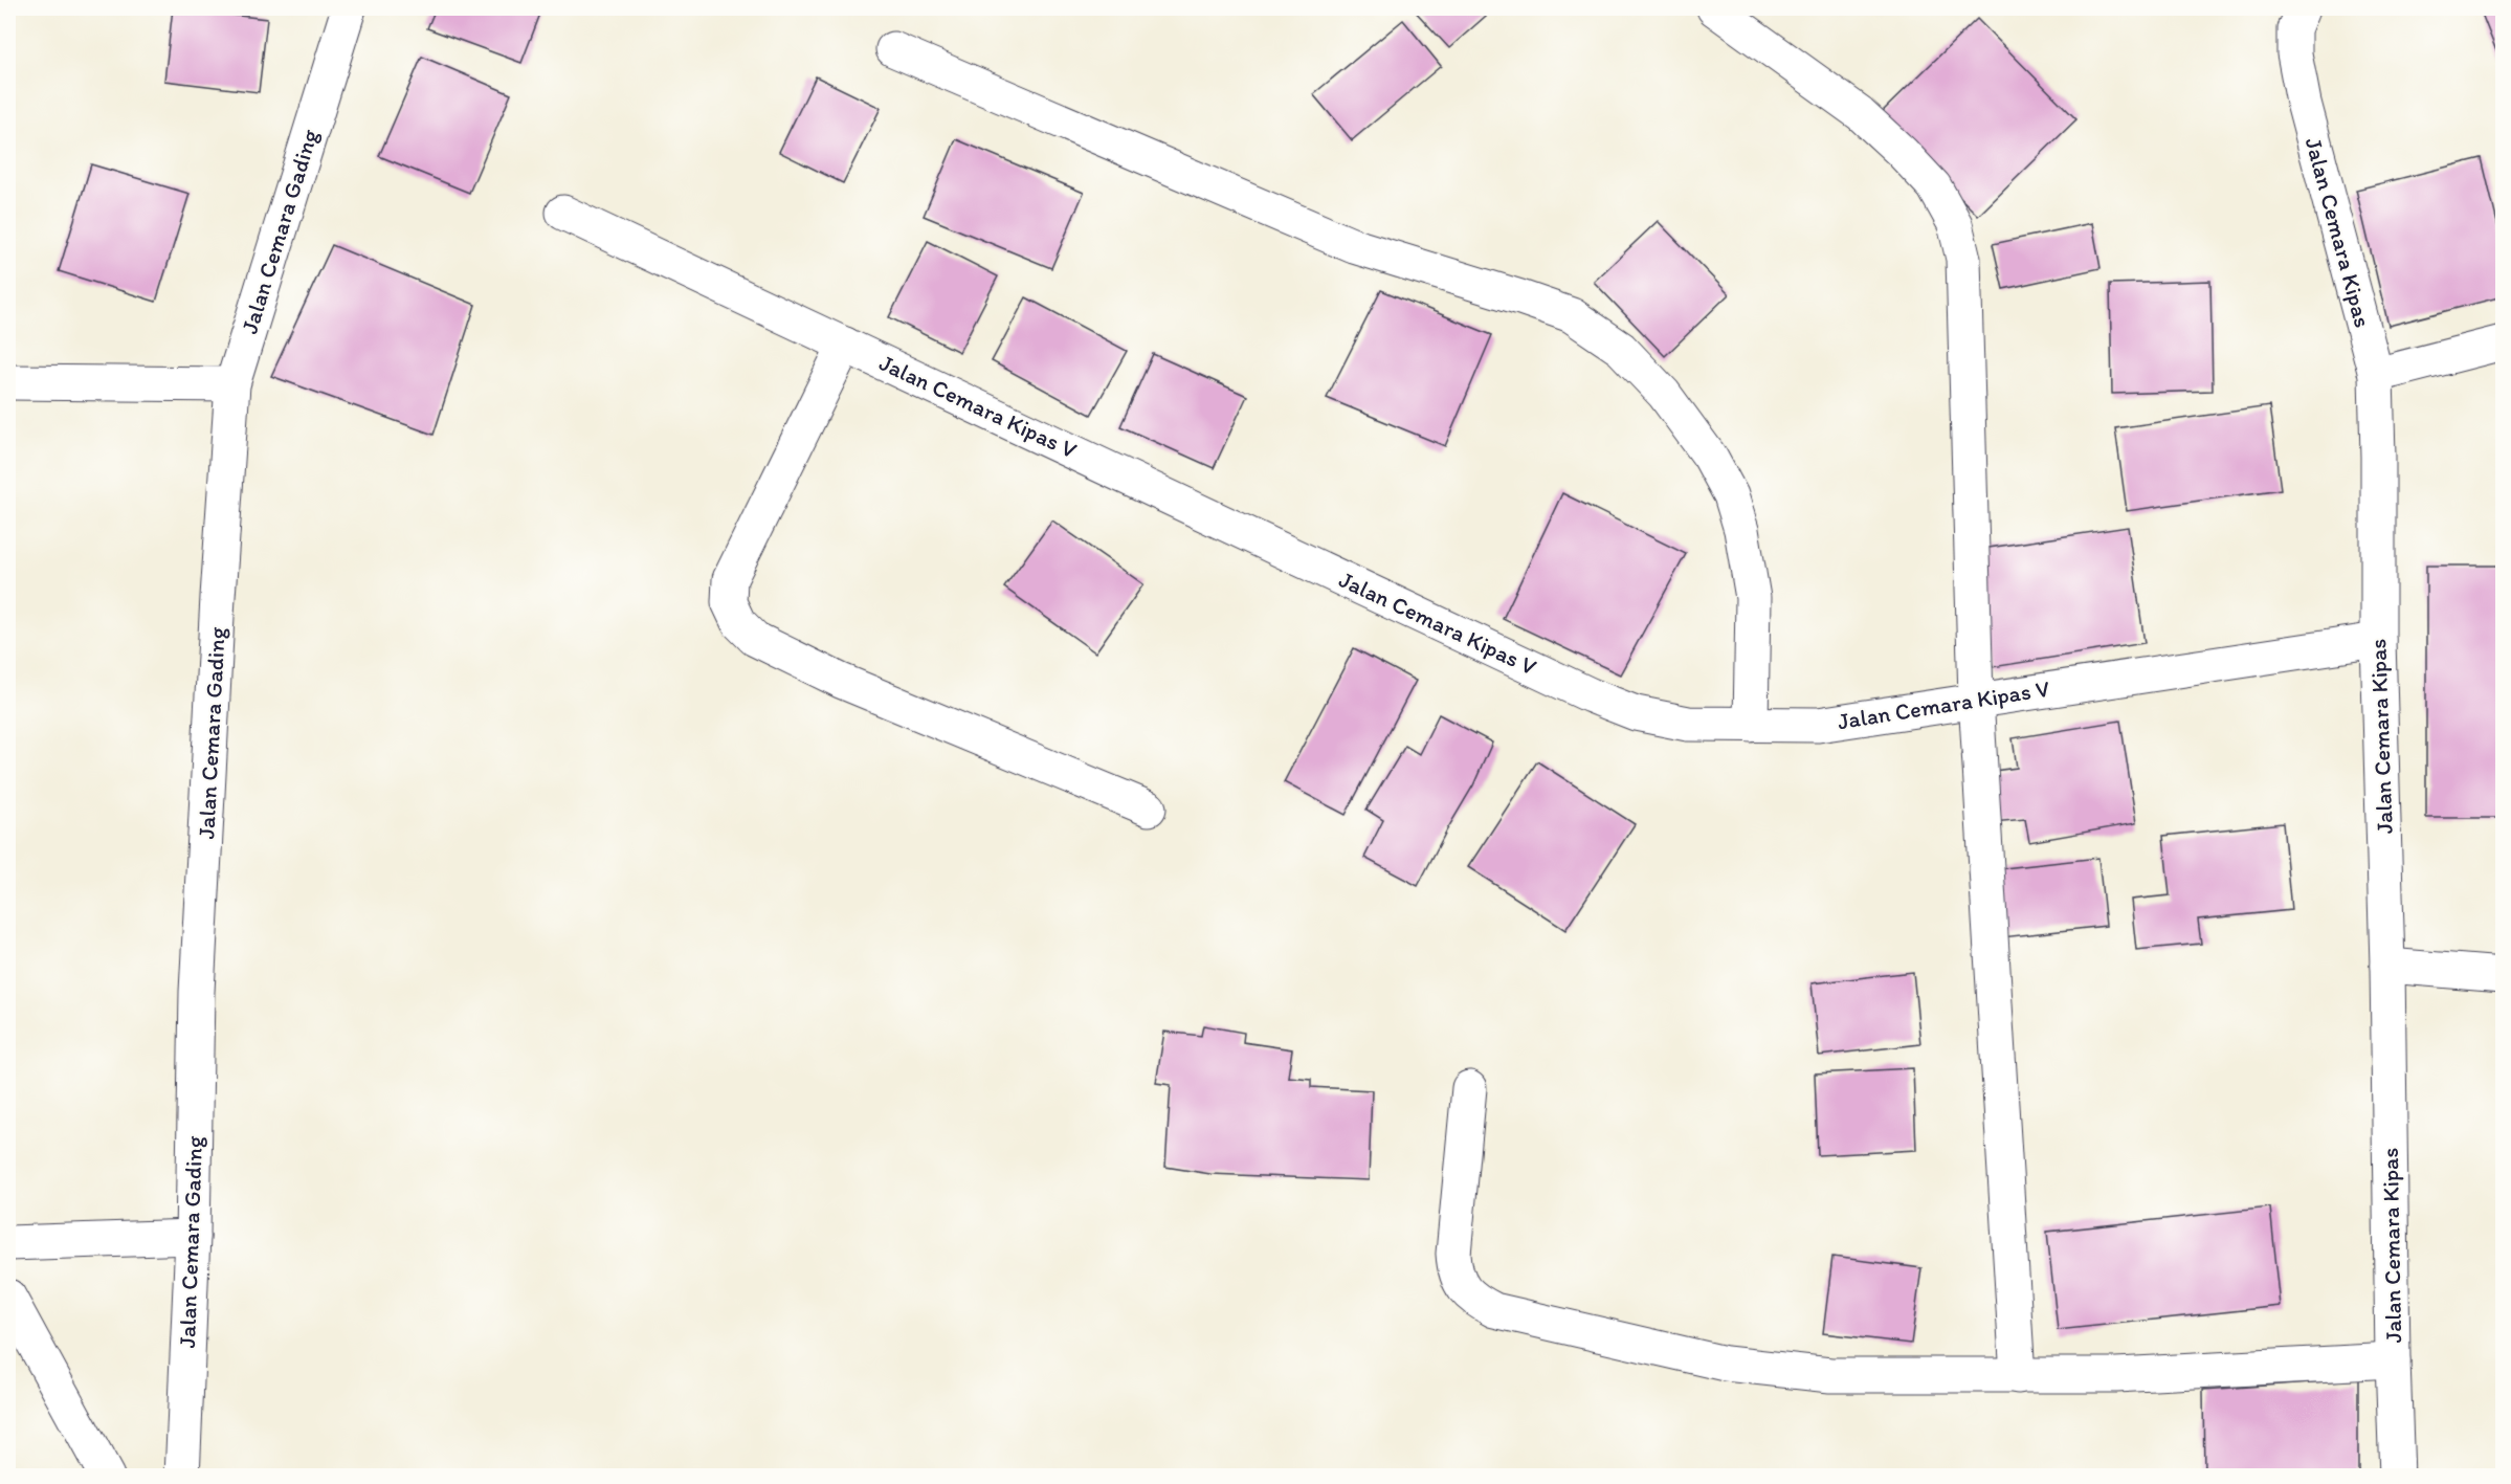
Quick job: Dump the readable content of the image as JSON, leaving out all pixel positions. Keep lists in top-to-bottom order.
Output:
{
  "streets": {
    "street": ["Jalan Cemara Gading", "Jalan Cemara Kipas", "Jalan Cemara Kipas V"]
  },
  "crossings": [
    ["Jalan Cemara Kipas", "Jalan Cemara Kipas V"]
  ]
}
